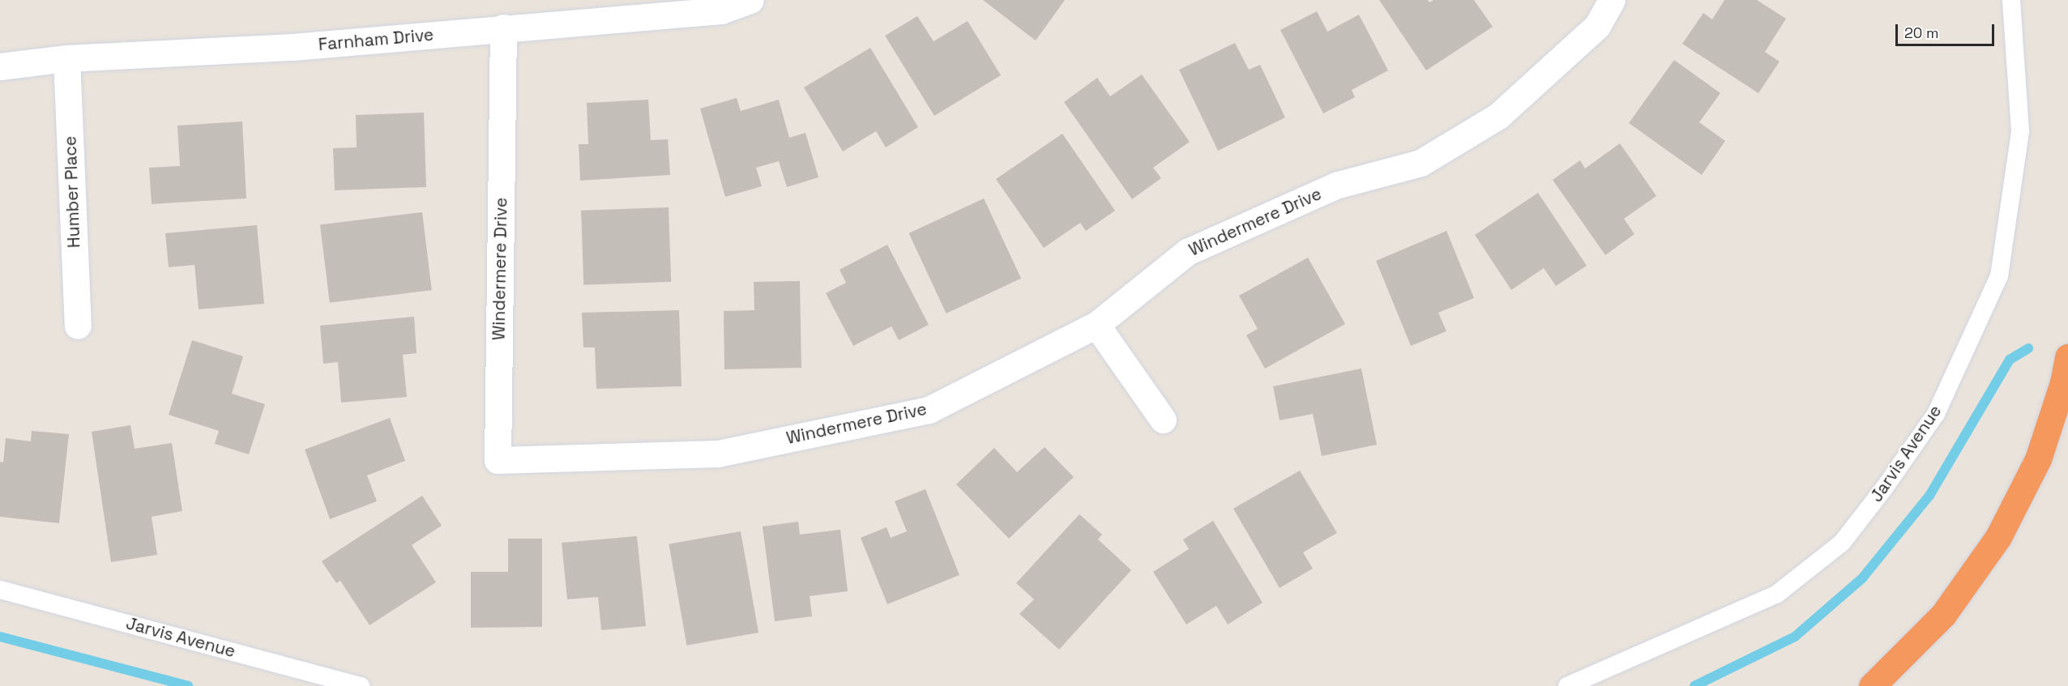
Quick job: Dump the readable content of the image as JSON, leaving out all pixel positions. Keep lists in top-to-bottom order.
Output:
{
  "streets": {
    "street": ["Farnham Drive", "Humber Place", "Windermere Drive"],
    "lane": ["Jarvis Avenue"]
  },
  "crossings": [
    ["Farnham Drive", "Humber Place"],
    ["Farnham Drive", "Windermere Drive"]
  ],
  "scale_bar": "20 m"
}
